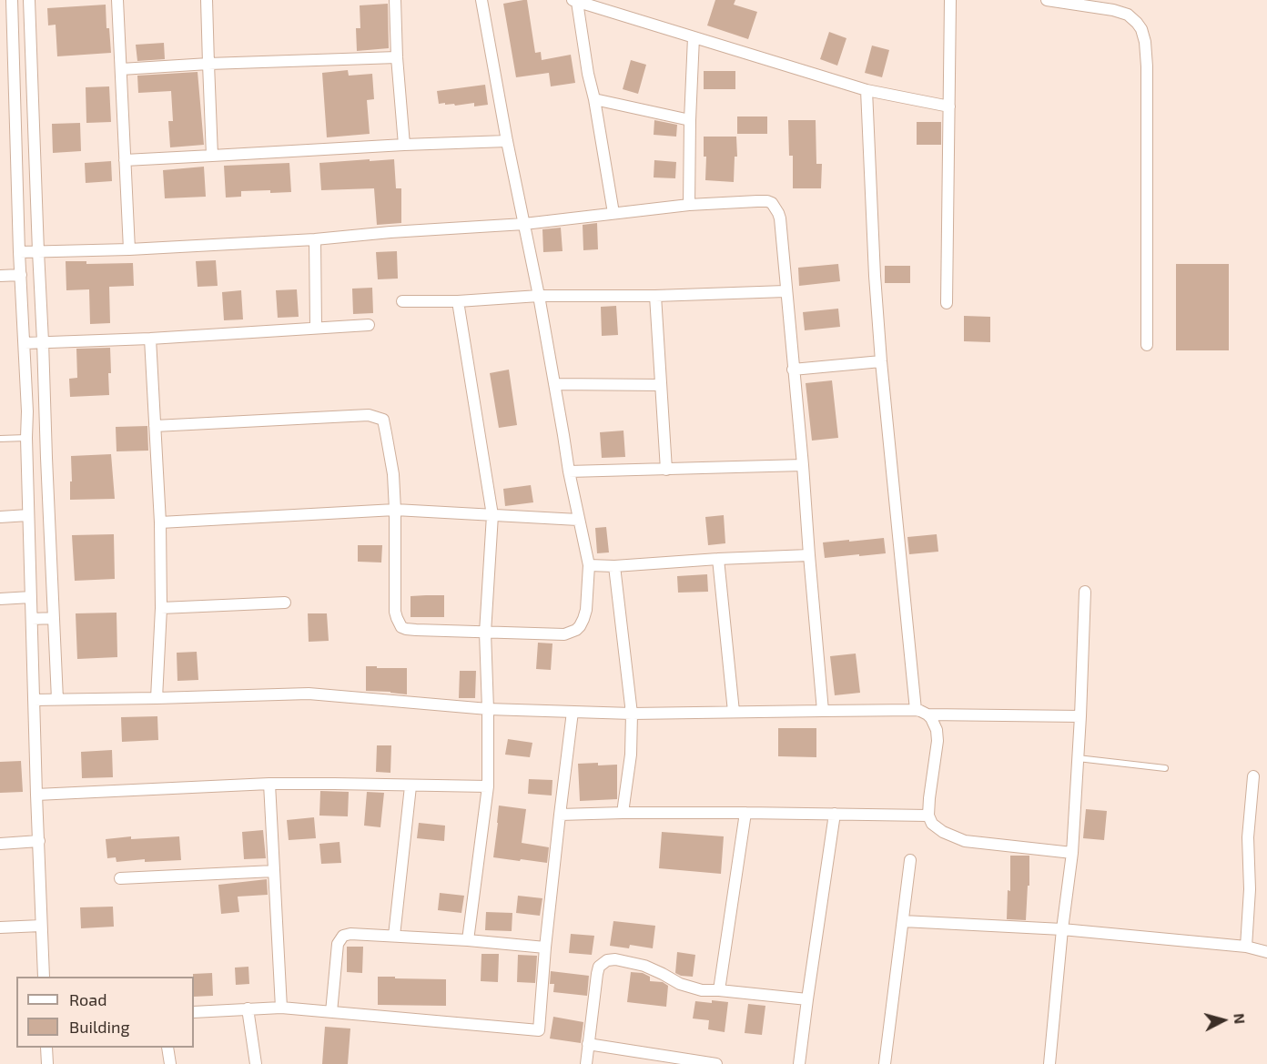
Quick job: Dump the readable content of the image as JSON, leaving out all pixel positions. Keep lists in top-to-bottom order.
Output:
{
  "legend": ["Road", "Building"],
  "north": "right"
}
